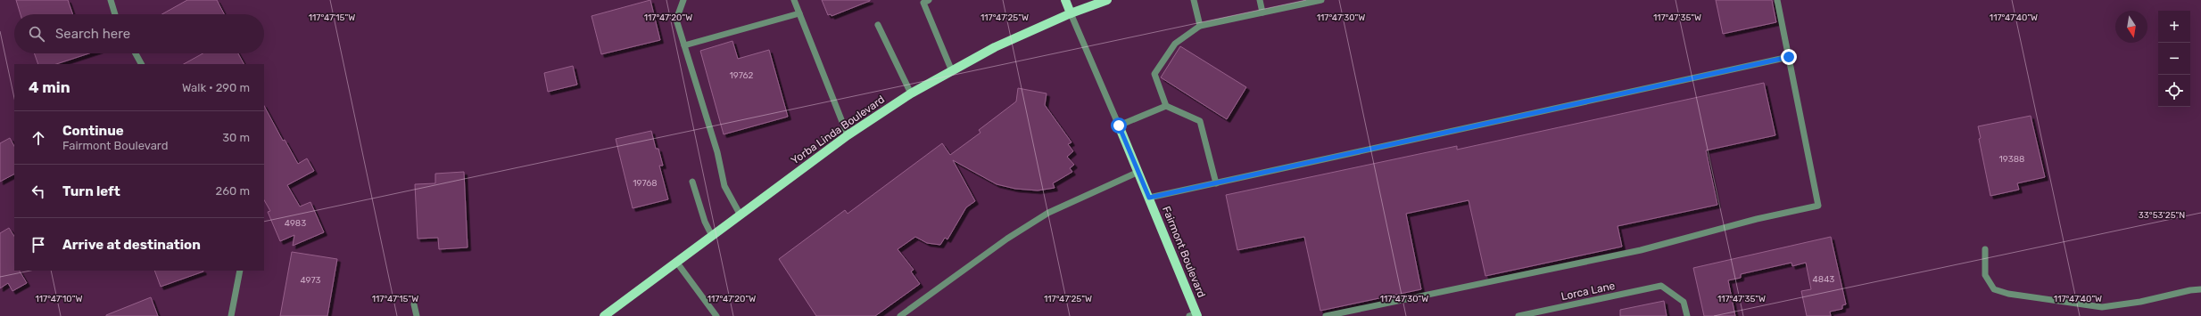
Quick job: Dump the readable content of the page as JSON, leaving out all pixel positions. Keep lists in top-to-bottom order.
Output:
{
  "streets": {
    "main road": ["Yorba Linda Boulevard", "Fairmont Boulevard"],
    "street": ["Lorca Lane"]
  },
  "crossings": [
    ["Yorba Linda Boulevard", "Fairmont Boulevard"]
  ],
  "house_numbers": [
    "19762",
    "19388",
    "19768",
    "4983",
    "4843",
    "4973"
  ],
  "north": "bottom",
  "page": {
    "map_buttons": ["+", "−"],
    "search": "Search here",
    "heading": ["4 min", "Walk · 290 m"],
    "list": [
      ["Continue", "Fairmont Boulevard", "30 m"],
      ["Turn left", "260 m"],
      "Arrive at destination"
    ]
  },
  "coordinates": [
    "117°47'15\"W",
    "117°47'20\"W",
    "117°47'25\"W",
    "117°47'30\"W",
    "117°47'35\"W",
    "117°47'40\"W",
    "33°53'25\"N",
    "117°47'10\"W"
  ]
}
